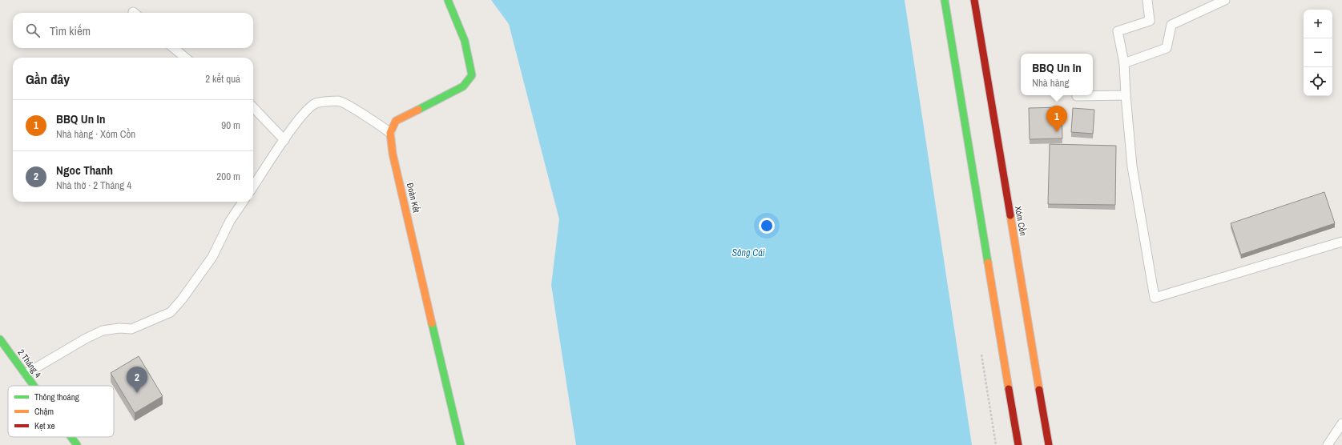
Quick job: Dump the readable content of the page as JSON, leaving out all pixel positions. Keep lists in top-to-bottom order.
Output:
{
  "streets": {
    "street": ["Đoàn Kết", "Xóm Cồn", "2 Tháng 4"]
  },
  "water": ["Sông Cái"],
  "legend": ["Thông thoáng", "Chậm", "Kẹt xe"],
  "page": {
    "map_buttons": ["+", "−"],
    "search": "Tìm kiếm",
    "popup": ["BBQ Un In", "Nhà hàng"],
    "heading": ["Gần đây", "2 kết quả"],
    "list": [
      {
        "mark": "1",
        "name": "BBQ Un In",
        "note": "Nhà hàng · Xóm Cồn",
        "value": "90 m"
      },
      {
        "mark": "2",
        "name": "Ngoc Thanh",
        "note": "Nhà thờ · 2 Tháng 4",
        "value": "200 m"
      }
    ],
    "pins": ["1", "2"]
  }
}
